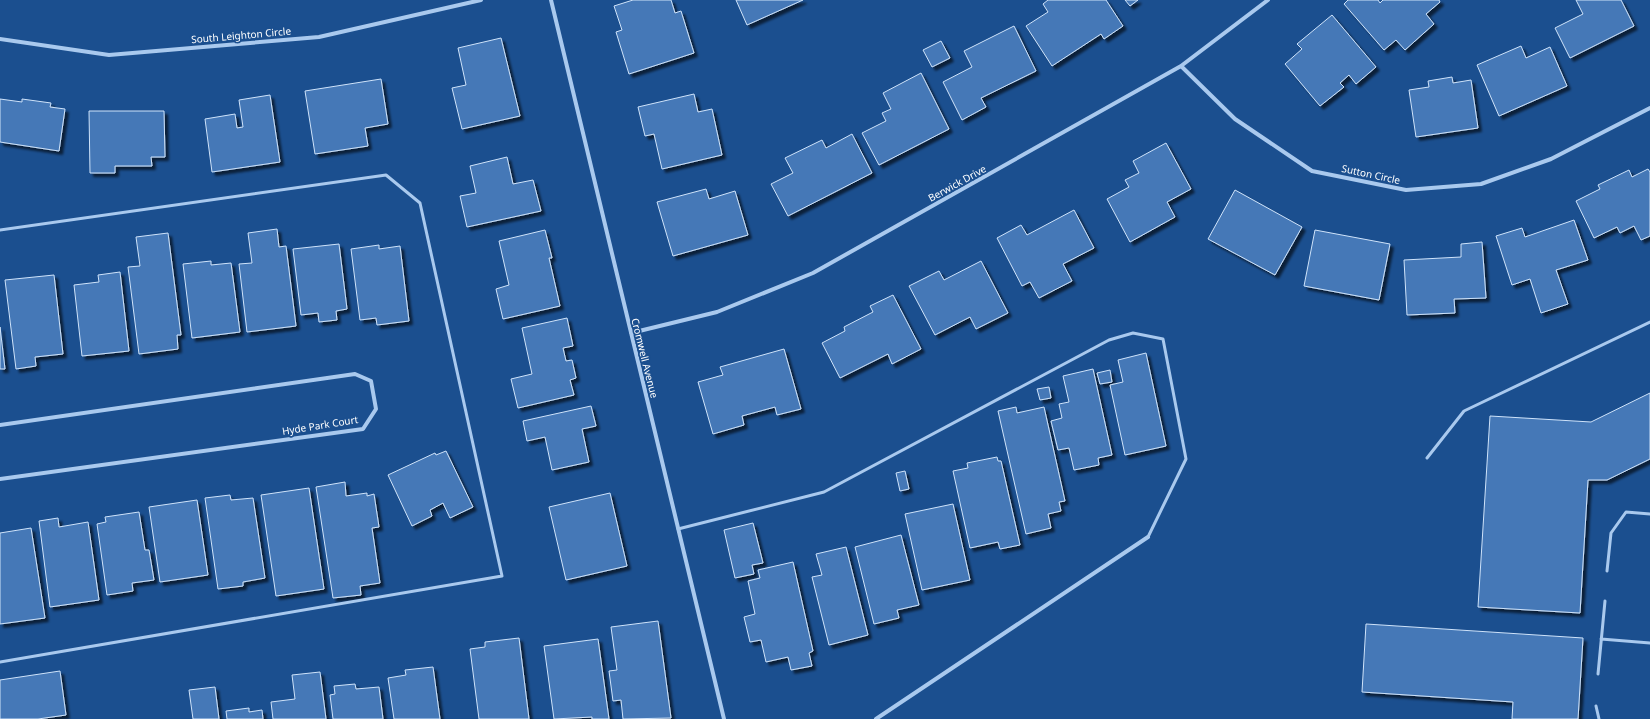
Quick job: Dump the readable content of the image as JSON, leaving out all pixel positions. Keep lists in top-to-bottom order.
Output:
{
  "streets": {
    "street": [
      "South Leighton Circle",
      "Sutton Circle",
      "Berwick Drive",
      "Cromwell Avenue",
      "Hyde Park Court"
    ]
  },
  "crossings": [
    ["Sutton Circle", "Berwick Drive"],
    ["Berwick Drive", "Cromwell Avenue"]
  ]
}
